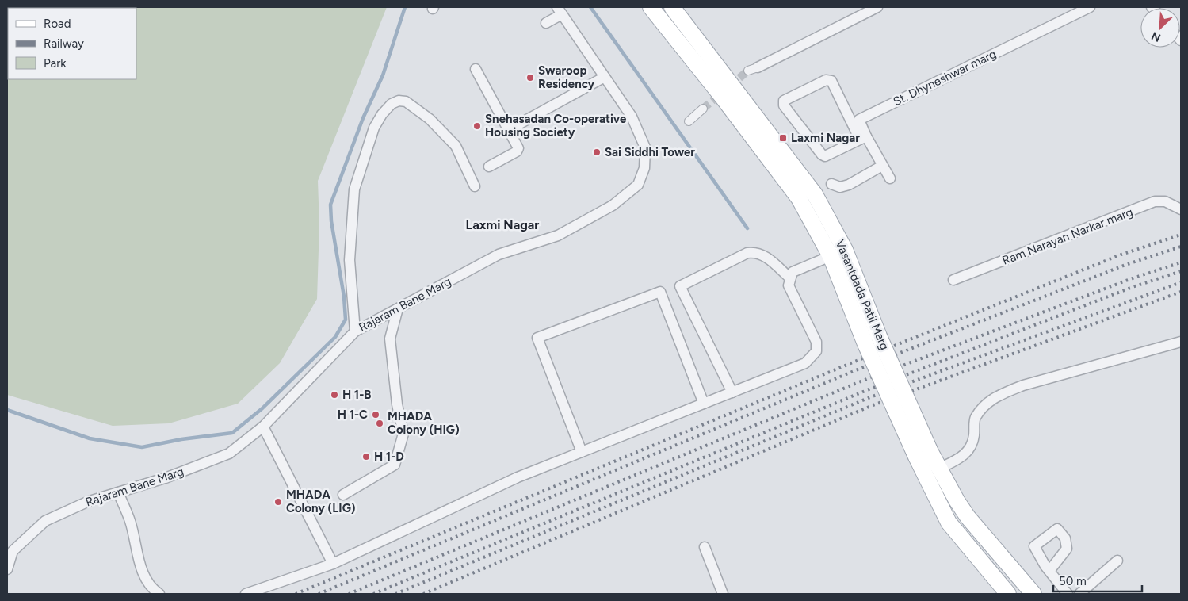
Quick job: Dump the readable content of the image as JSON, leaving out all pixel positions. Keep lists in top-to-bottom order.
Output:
{
  "streets": {
    "main road": ["Vasantdada Patil Marg"],
    "street": ["St. Dhyneshwar marg", "Ram Narayan Narkar marg", "Rajaram Bane Marg"]
  },
  "districts": ["Laxmi Nagar"],
  "places": {
    "other": [
      "Swaroop Residency",
      "Snehasadan Co-operative Housing Society",
      "Sai Siddhi Tower",
      "H 1-B",
      "H 1-C",
      "MHADA Colony (HIG)",
      "H 1-D",
      "MHADA Colony (LIG)"
    ],
    "transit": ["Laxmi Nagar"]
  },
  "legend": ["Road", "Railway", "Park"],
  "scale_bar": "50 m",
  "north": "bottom left"
}
